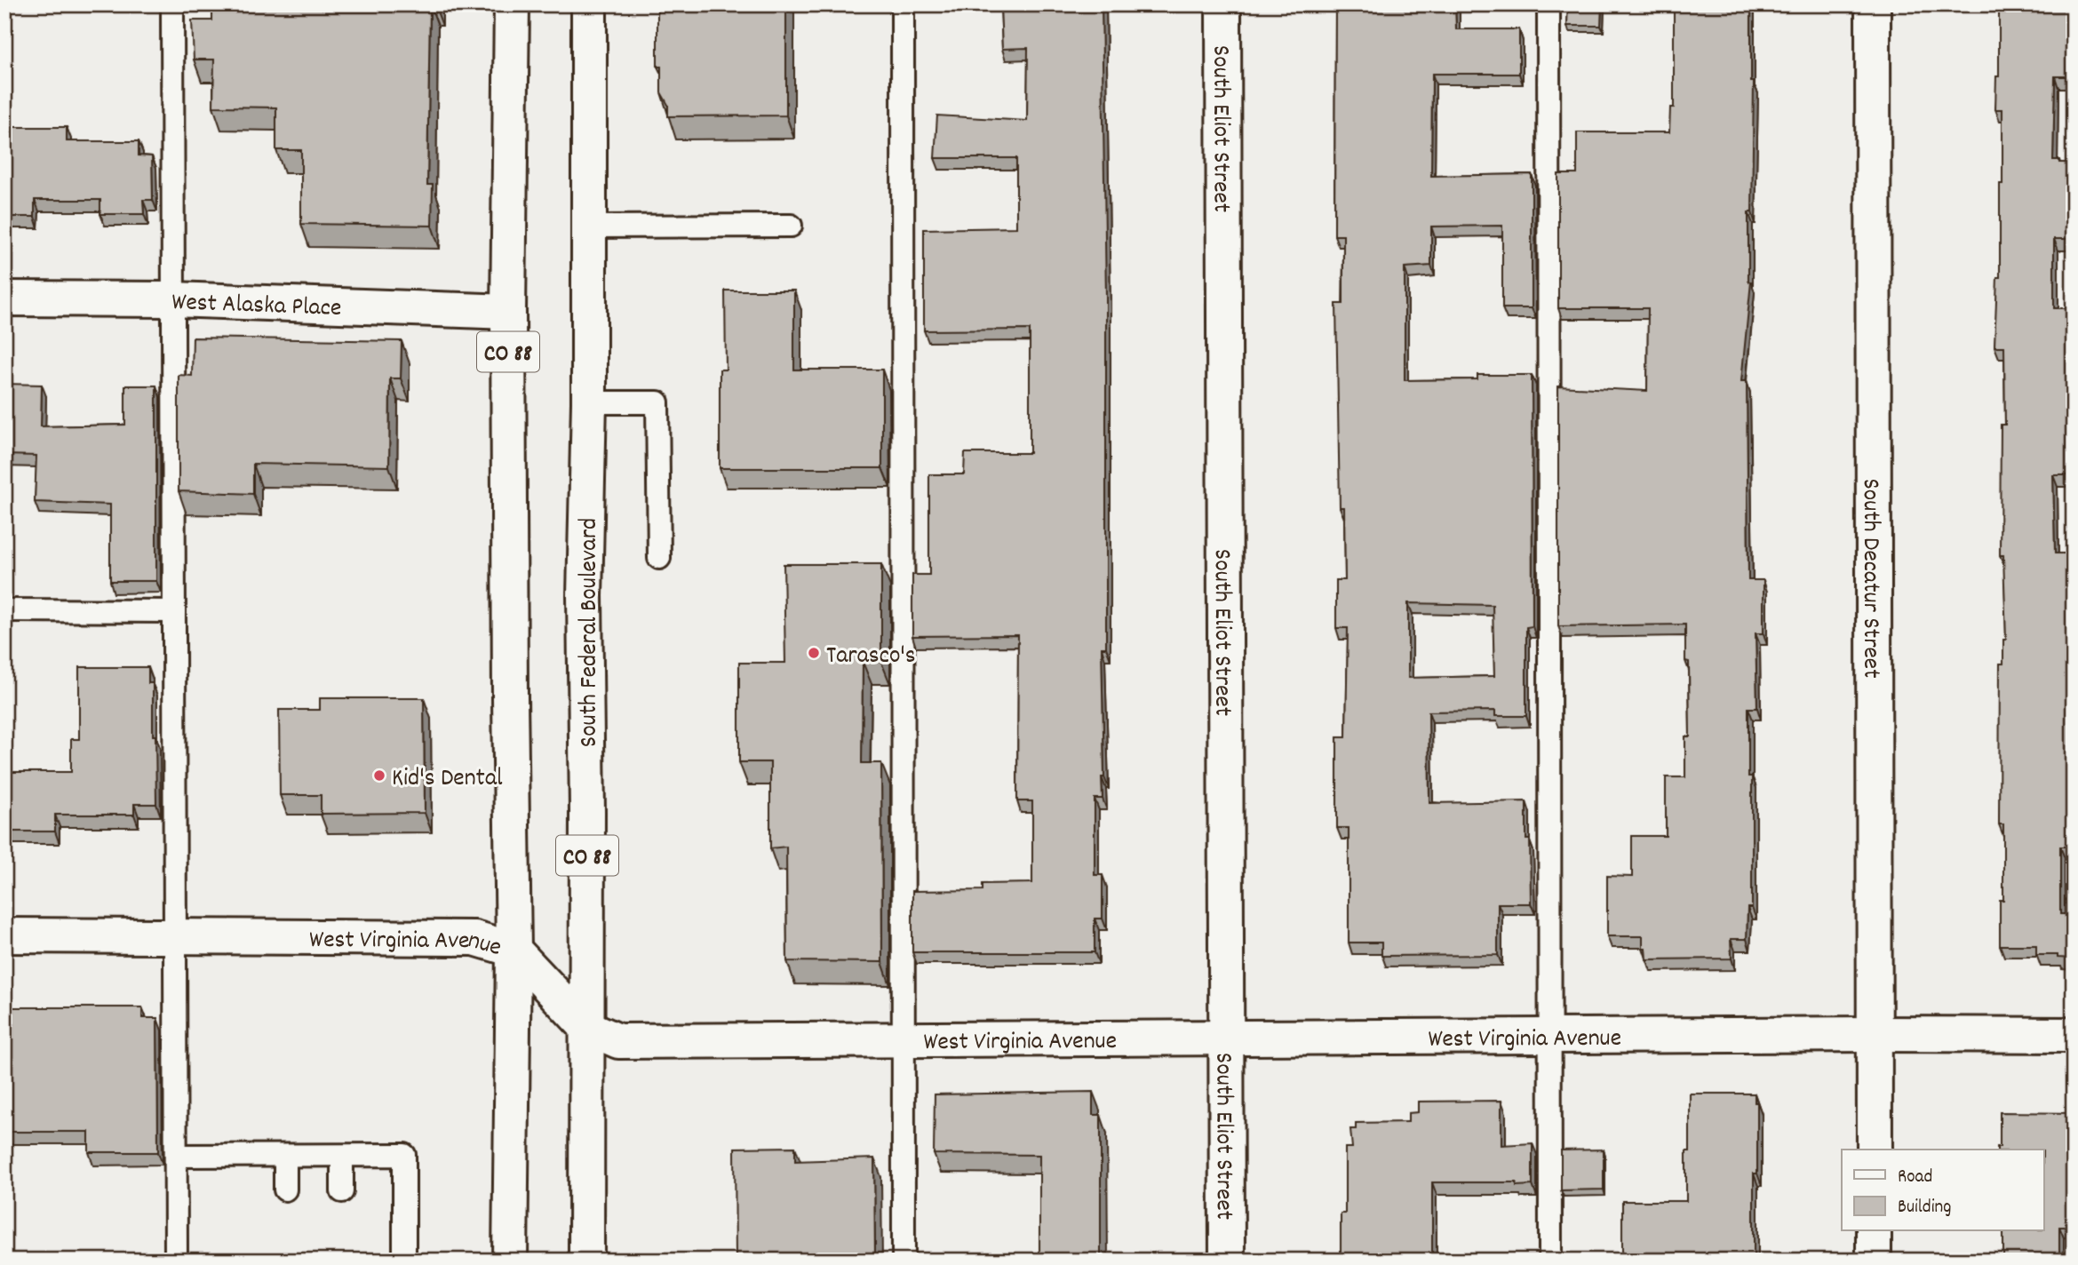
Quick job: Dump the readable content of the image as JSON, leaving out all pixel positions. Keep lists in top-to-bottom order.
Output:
{
  "streets": {
    "street": [
      "South Eliot Street",
      "West Alaska Place",
      "CO 88",
      "South Decatur Street",
      "South Federal Boulevard",
      "West Virginia Avenue"
    ]
  },
  "crossings": [
    ["South Eliot Street", "West Virginia Avenue"],
    ["West Alaska Place", "CO 88"],
    ["CO 88", "West Virginia Avenue"],
    ["South Decatur Street", "West Virginia Avenue"],
    ["South Federal Boulevard", "West Virginia Avenue"]
  ],
  "places": ["Tarasco's", "Kid's Dental"],
  "legend": ["Road", "Building"]
}
